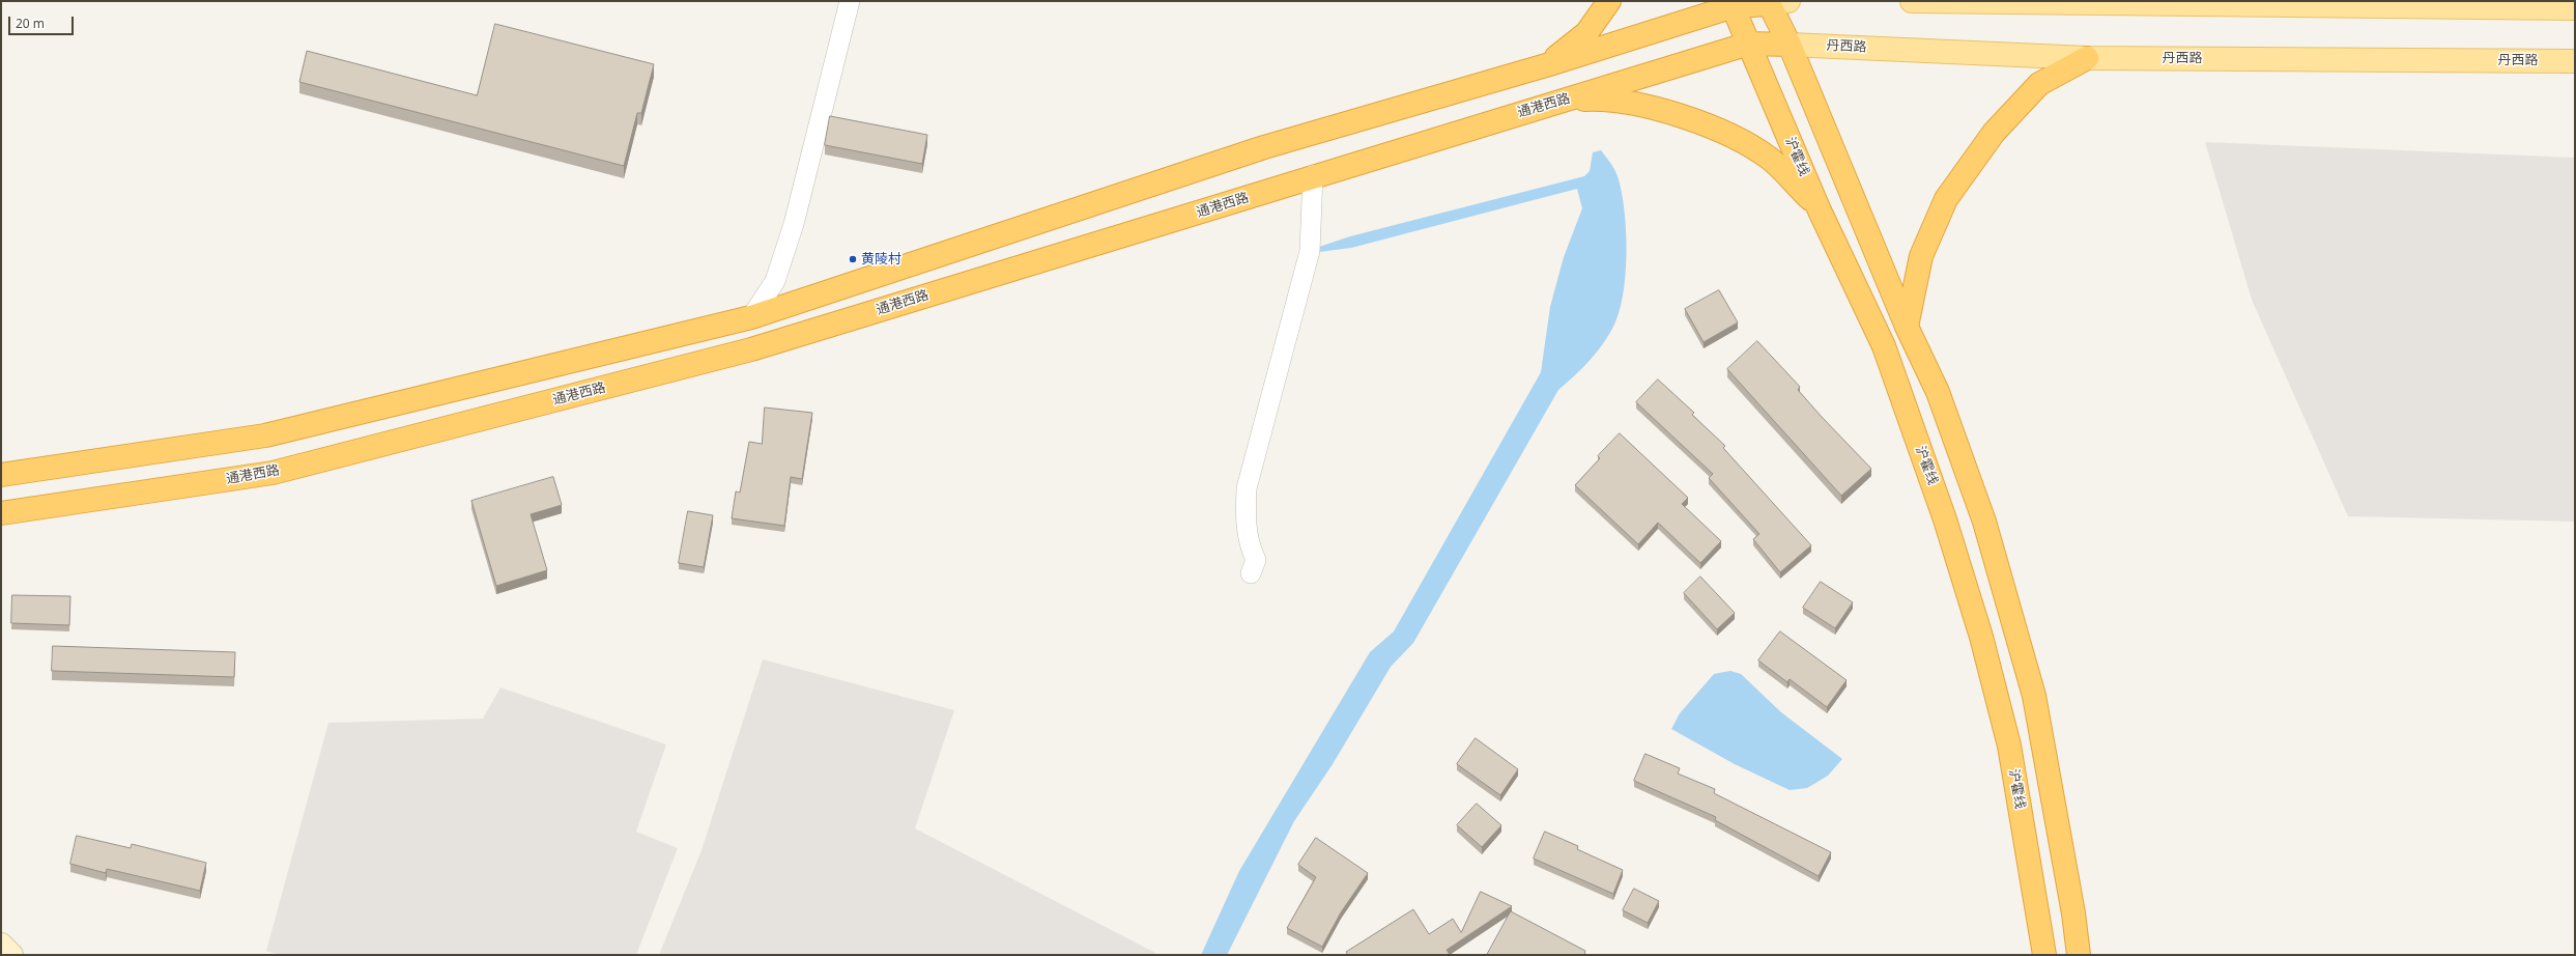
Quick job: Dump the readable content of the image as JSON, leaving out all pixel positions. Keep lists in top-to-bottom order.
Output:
{
  "streets": {
    "highway": ["通港西路", "沪霍线"],
    "main road": ["丹西路"]
  },
  "crossings": [
    ["丹西路", "通港西路"],
    ["通港西路", "沪霍线"]
  ],
  "places": ["黄陵村"],
  "scale_bar": "20 m"
}
